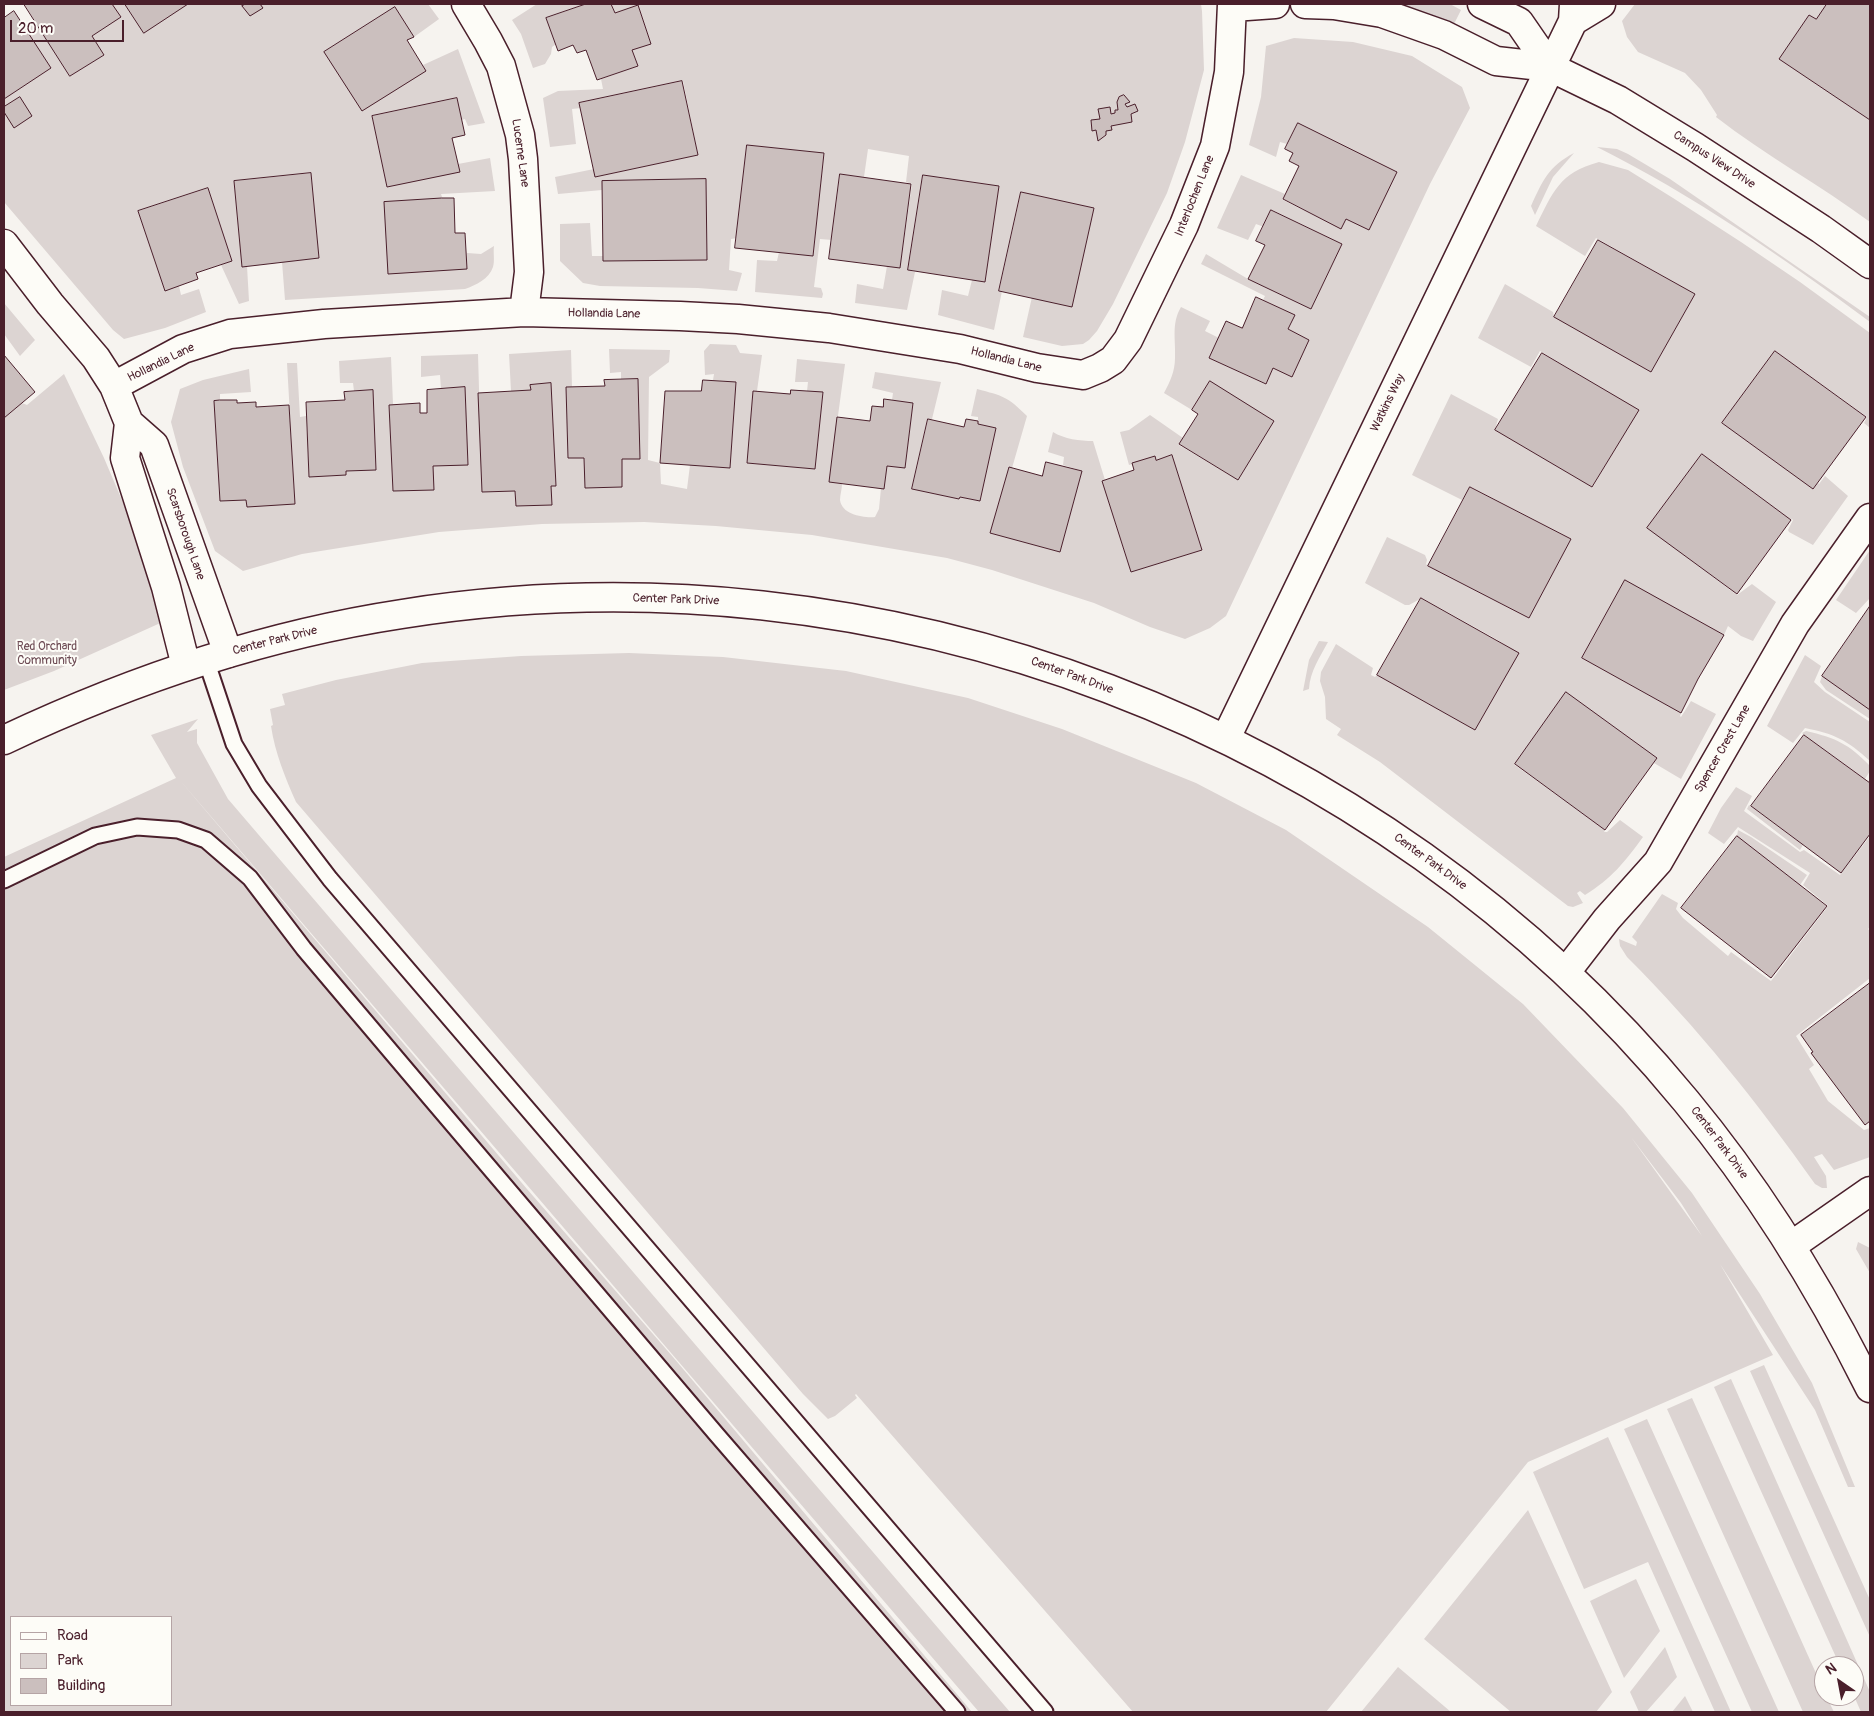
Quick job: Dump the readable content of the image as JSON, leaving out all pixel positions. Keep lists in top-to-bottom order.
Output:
{
  "streets": {
    "street": [
      "Lucerne Lane",
      "Campus View Drive",
      "Interlochen Lane",
      "Hollandia Lane",
      "Watkins Way",
      "Scarsborough Lane",
      "Center Park Drive",
      "Spencer Crest Lane"
    ]
  },
  "crossings": [
    ["Lucerne Lane", "Hollandia Lane"],
    ["Campus View Drive", "Watkins Way"],
    ["Interlochen Lane", "Hollandia Lane"],
    ["Hollandia Lane", "Scarsborough Lane"],
    ["Watkins Way", "Center Park Drive"],
    ["Scarsborough Lane", "Center Park Drive"],
    ["Center Park Drive", "Spencer Crest Lane"]
  ],
  "parks": ["Red Orchard Community"],
  "legend": ["Road", "Park", "Building"],
  "scale_bar": "20 m",
  "north": "top left"
}
